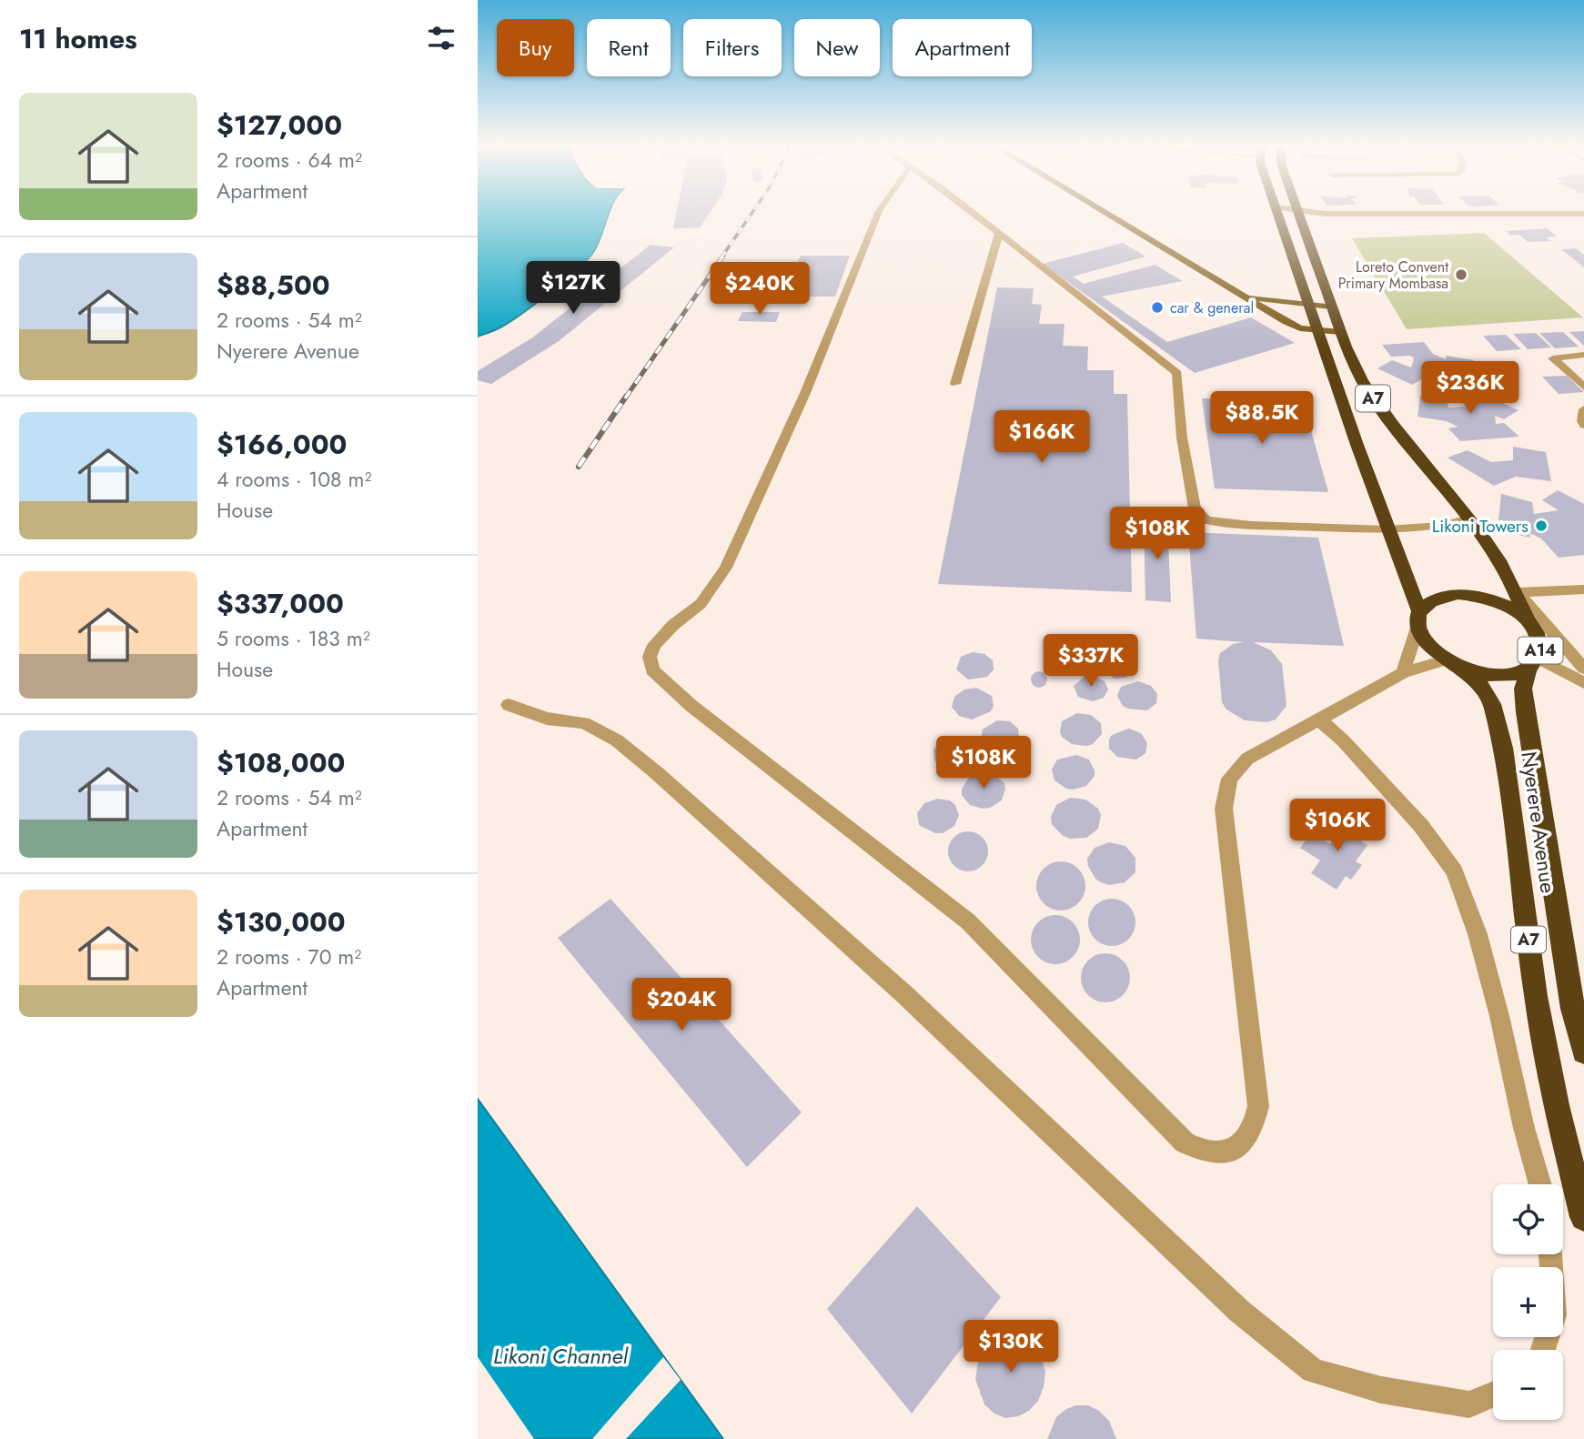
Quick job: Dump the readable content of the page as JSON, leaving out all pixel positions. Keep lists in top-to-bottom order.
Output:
{
  "streets": {
    "highway": ["A7", "A14", "Nyerere Avenue"]
  },
  "crossings": [
    ["A7", "A14"],
    ["A7", "Nyerere Avenue"],
    ["A14", "Nyerere Avenue"]
  ],
  "water": ["Likoni Channel"],
  "places": ["Loreto Convent Primary Mombasa", "car & general", "Likoni Towers"],
  "page": {
    "heading": "11 homes",
    "chip": [
      "Buy",
      "Rent",
      "Filters",
      "New",
      "Apartment"
    ],
    "list": [
      {
        "name": "$127,000",
        "note": "2 rooms · 64 m² · Apartment"
      },
      {
        "name": "$88,500",
        "note": "2 rooms · 54 m² · Nyerere Avenue"
      },
      {
        "name": "$166,000",
        "note": "4 rooms · 108 m² · House"
      },
      {
        "name": "$337,000",
        "note": "5 rooms · 183 m² · House"
      },
      {
        "name": "$108,000",
        "note": "2 rooms · 54 m² · Apartment"
      },
      {
        "name": "$130,000",
        "note": "2 rooms · 70 m² · Apartment"
      }
    ],
    "price": [
      "$127K",
      "$240K",
      "$236K",
      "$88.5K",
      "$166K",
      "$108K",
      "$337K",
      "$108K",
      "$106K",
      "$204K",
      "$130K"
    ],
    "map_buttons": ["+", "−"]
  }
}
